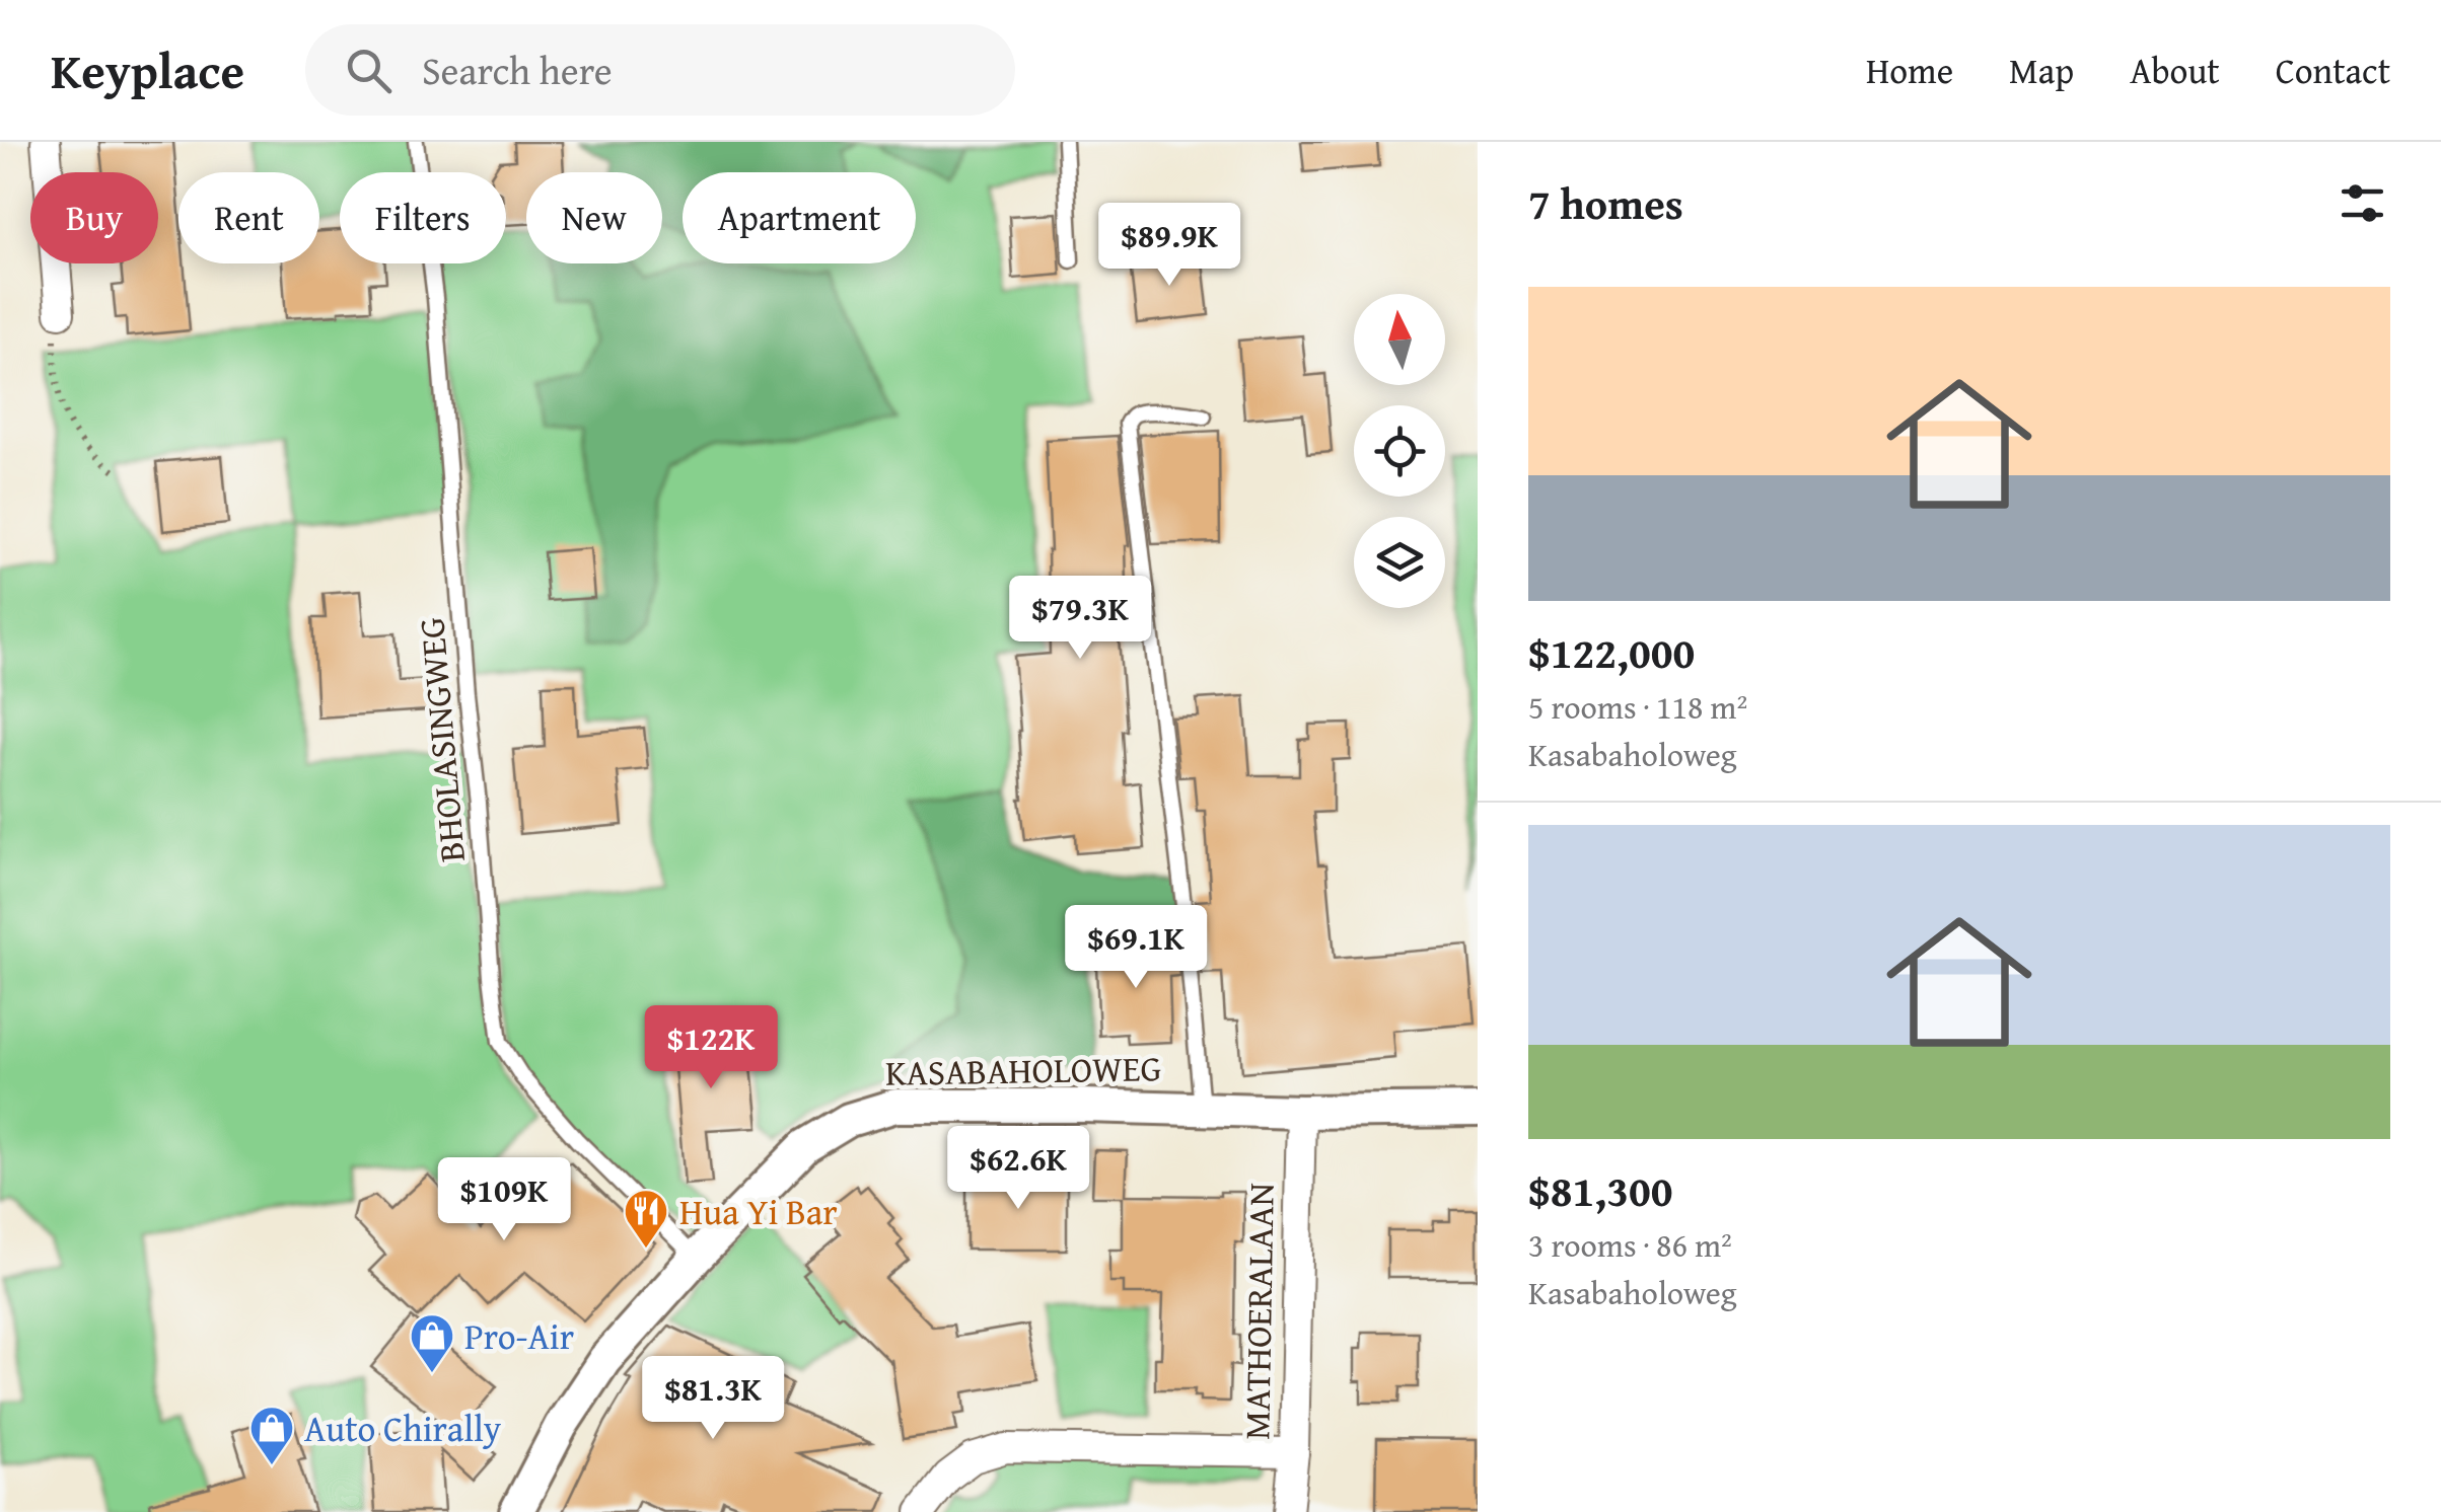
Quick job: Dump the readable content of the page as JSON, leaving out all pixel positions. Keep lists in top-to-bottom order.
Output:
{
  "streets": {
    "street": ["KASABAHOLOWEG", "MATHOERALAAN"],
    "lane": ["BHOLASINGWEG"]
  },
  "crossings": [
    ["BHOLASINGWEG", "KASABAHOLOWEG"],
    ["KASABAHOLOWEG", "MATHOERALAAN"]
  ],
  "places": {
    "restaurant": ["Hua Yi Bar"],
    "shop": ["Pro-Air", "Auto Chirally"]
  },
  "north": "top",
  "page": {
    "header": "Keyplace",
    "search": "Search here",
    "nav": [
      "Home",
      "Map",
      "About",
      "Contact"
    ],
    "heading": "7 homes",
    "chip": [
      "Buy",
      "Rent",
      "Filters",
      "New",
      "Apartment"
    ],
    "price": [
      "$89.9K",
      "$79.3K",
      "$69.1K",
      "$122K",
      "$62.6K",
      "$109K",
      "$81.3K"
    ],
    "list": [
      {
        "name": "$122,000",
        "note": "5 rooms · 118 m² · Kasabaholoweg"
      },
      {
        "name": "$81,300",
        "note": "3 rooms · 86 m² · Kasabaholoweg"
      }
    ]
  }
}
